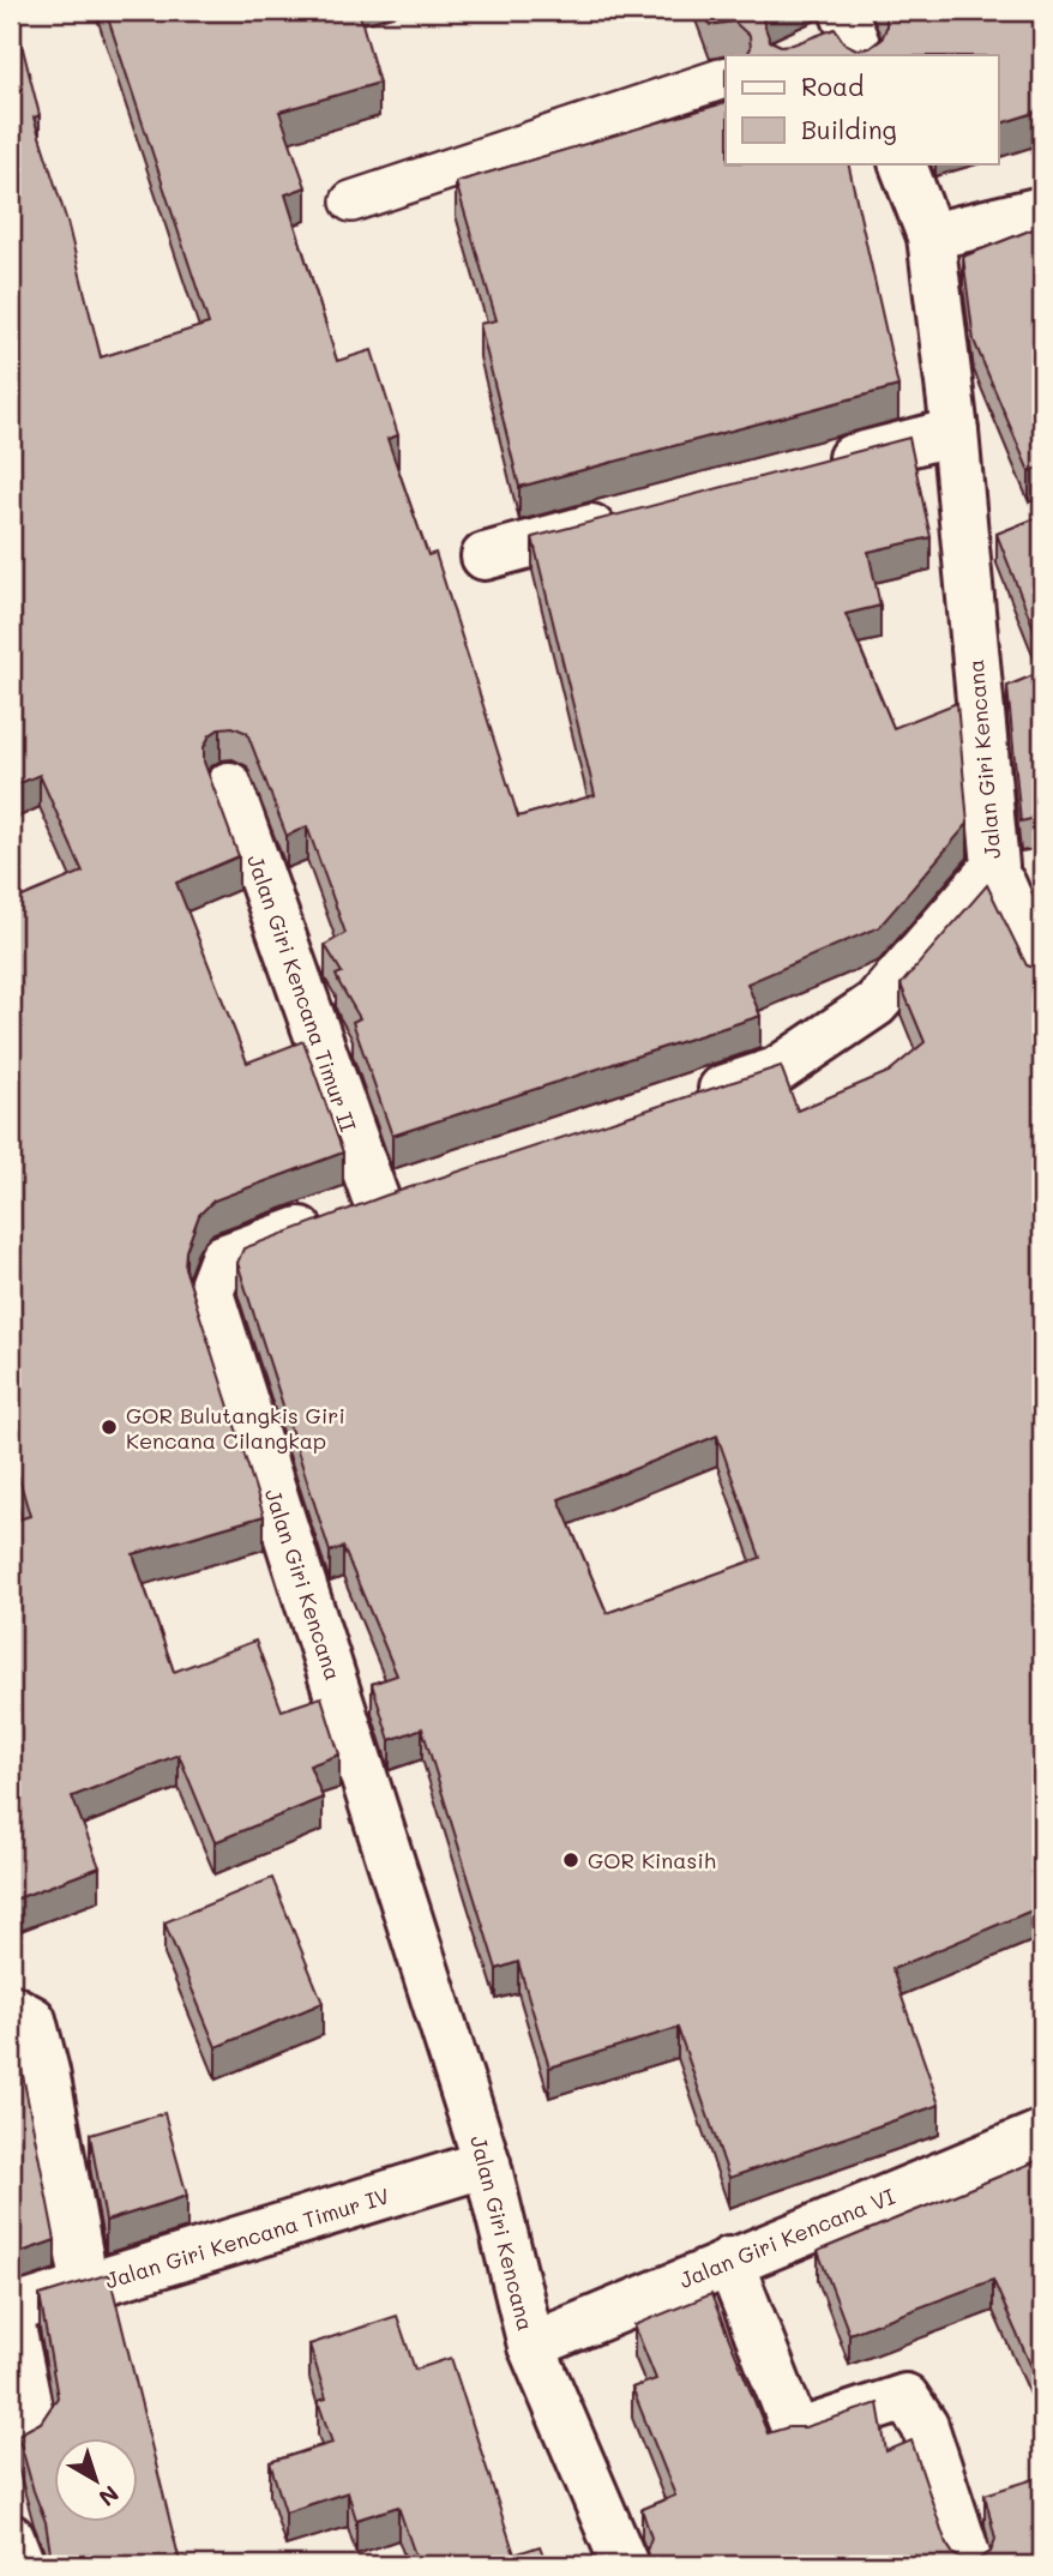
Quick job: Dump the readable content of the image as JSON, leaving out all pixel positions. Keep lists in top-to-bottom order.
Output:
{
  "streets": {
    "street": [
      "Jalan Giri Kencana",
      "Jalan Giri Kencana Timur II",
      "Jalan Giri Kencana Timur IV",
      "Jalan Giri Kencana VI"
    ]
  },
  "crossings": [
    ["Jalan Giri Kencana", "Jalan Giri Kencana Timur II"],
    ["Jalan Giri Kencana", "Jalan Giri Kencana Timur IV"],
    ["Jalan Giri Kencana", "Jalan Giri Kencana VI"]
  ],
  "places": ["GOR Bulutangkis Giri Kencana Cilangkap", "GOR Kinasih"],
  "legend": ["Road", "Building"],
  "north": "bottom right"
}
